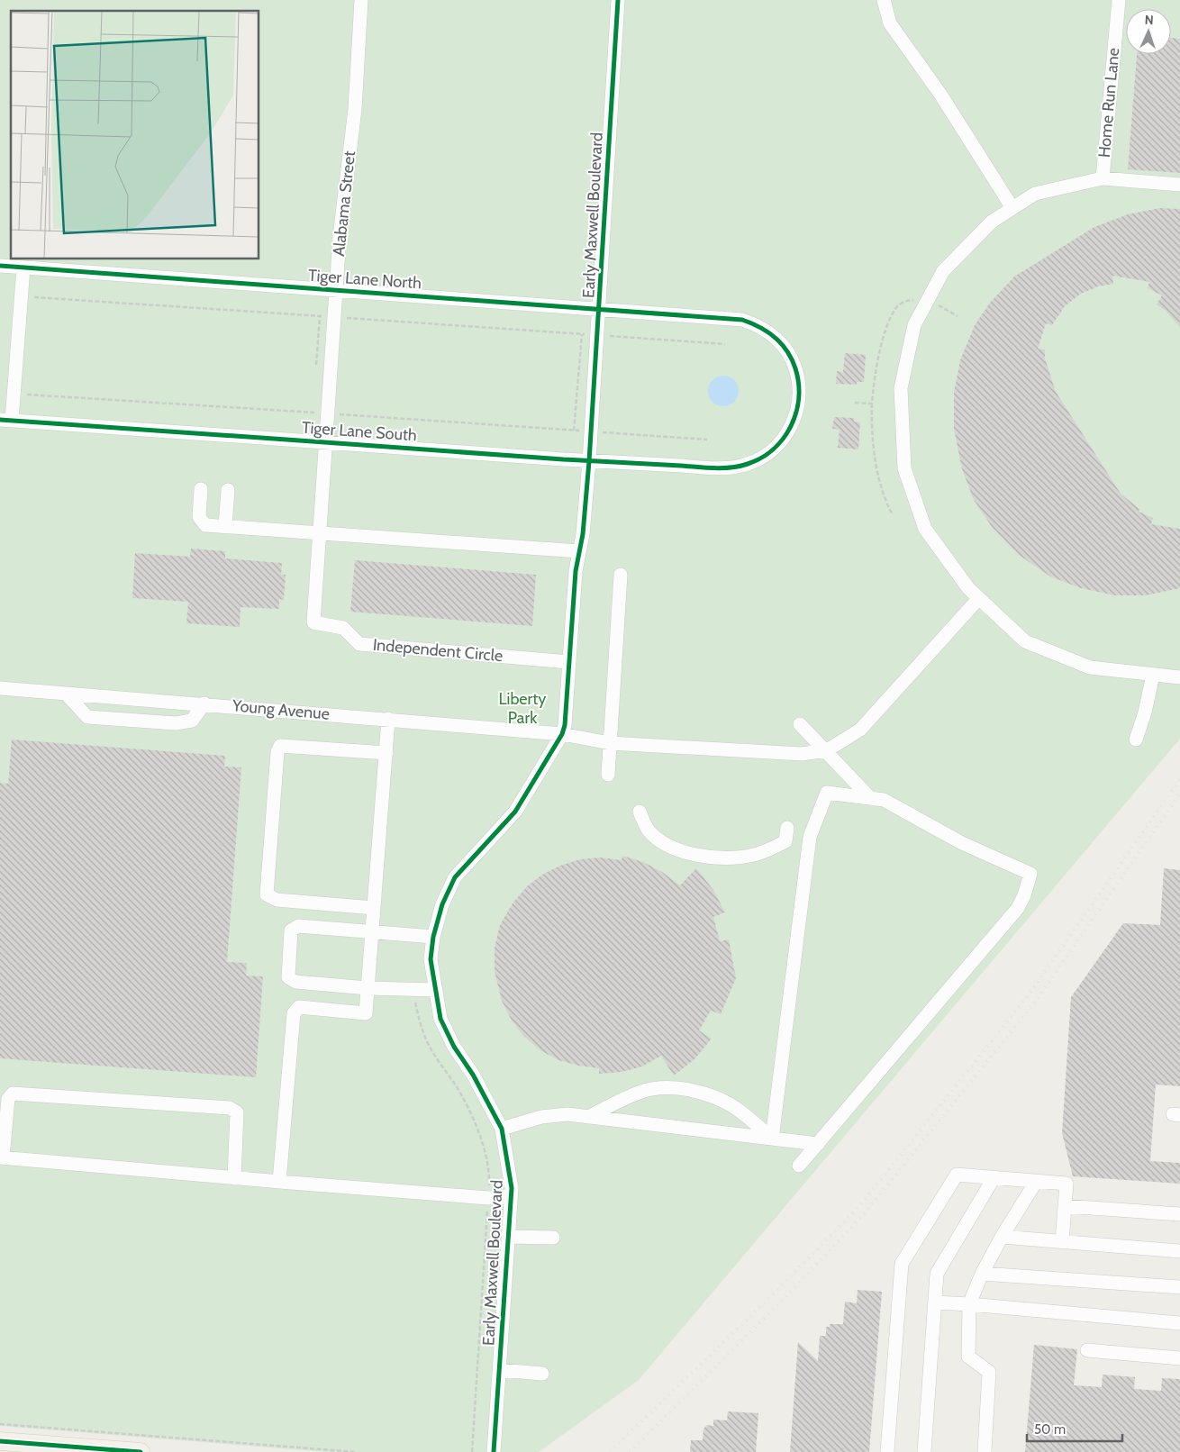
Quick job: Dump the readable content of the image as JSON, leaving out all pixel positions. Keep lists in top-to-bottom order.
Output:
{
  "streets": {
    "street": [
      "Home Run Lane",
      "Alabama Street",
      "Early Maxwell Boulevard",
      "Tiger Lane North",
      "Tiger Lane South",
      "Independent Circle",
      "Young Avenue"
    ]
  },
  "crossings": [
    ["Alabama Street", "Tiger Lane North"],
    ["Alabama Street", "Tiger Lane South"],
    ["Alabama Street", "Independent Circle"],
    ["Early Maxwell Boulevard", "Tiger Lane North"],
    ["Early Maxwell Boulevard", "Tiger Lane South"],
    ["Early Maxwell Boulevard", "Independent Circle"],
    ["Early Maxwell Boulevard", "Young Avenue"],
    ["Tiger Lane North", "Tiger Lane South"]
  ],
  "parks": ["Liberty Park"],
  "scale_bar": "50 m",
  "north": "top"
}
